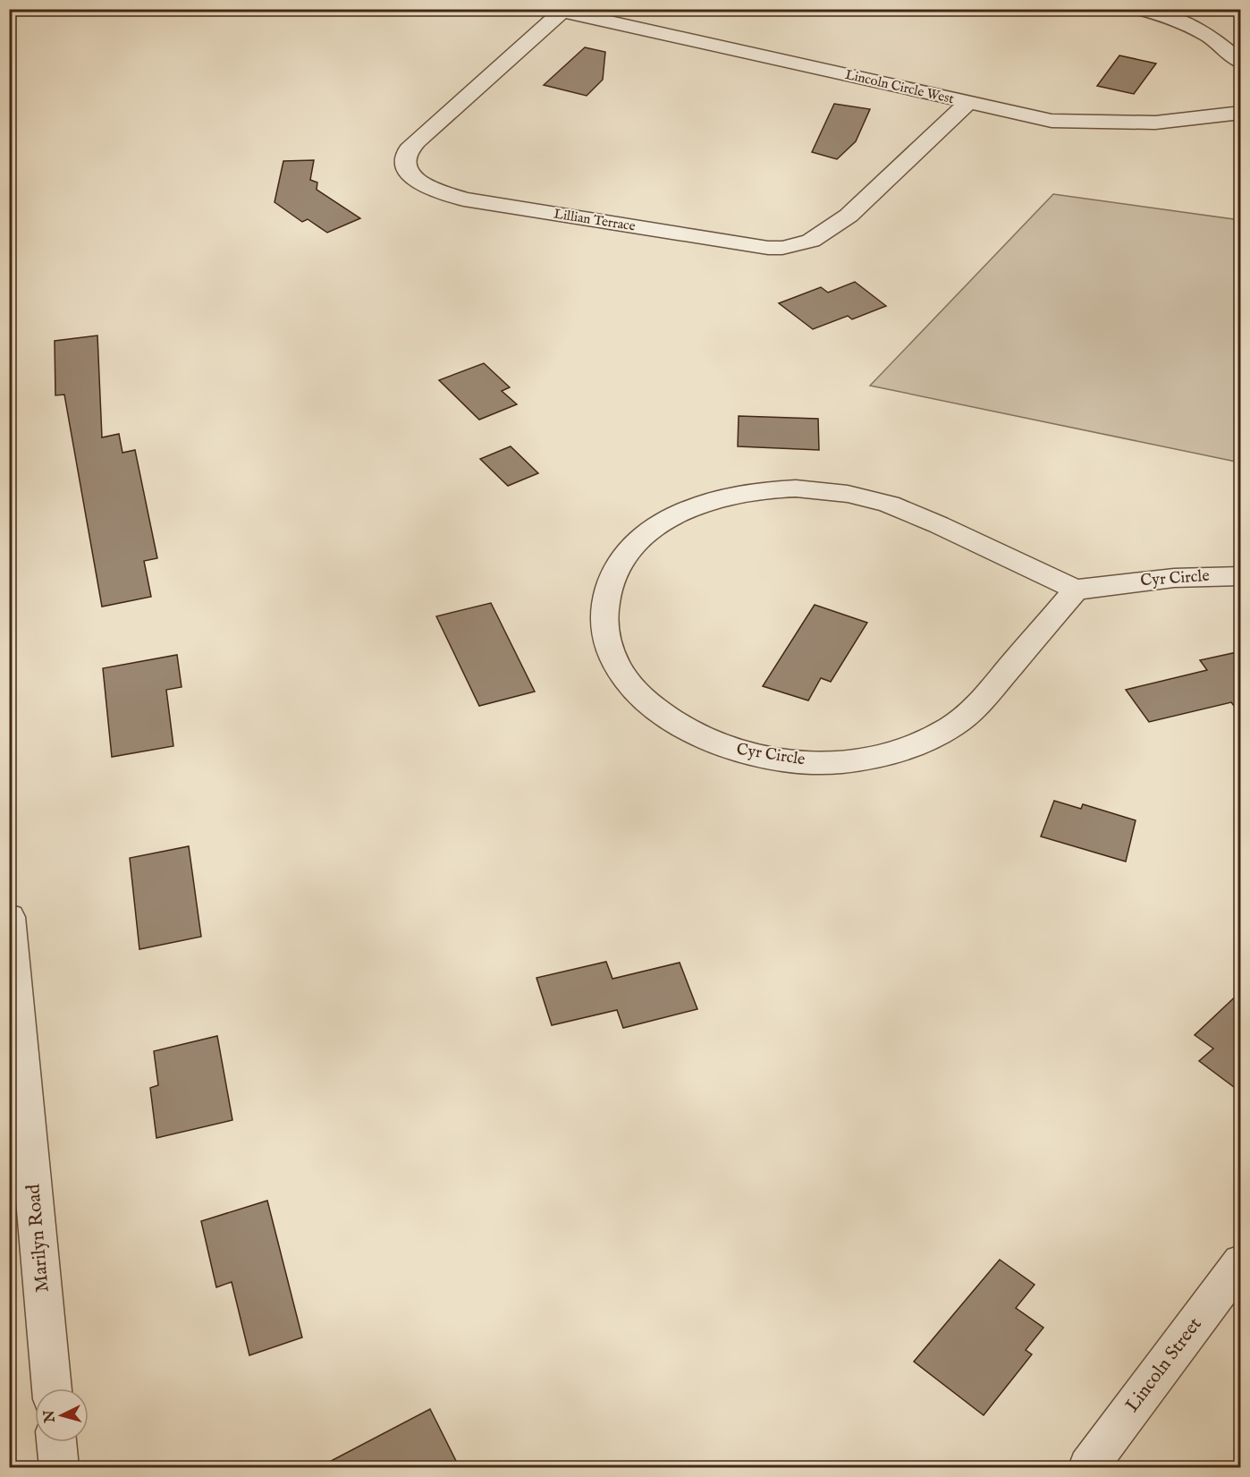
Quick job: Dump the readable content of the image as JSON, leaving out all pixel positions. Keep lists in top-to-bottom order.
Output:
{
  "streets": {
    "street": [
      "Lincoln Circle West",
      "Lillian Terrace",
      "Cyr Circle",
      "Marilyn Road",
      "Lincoln Street"
    ]
  },
  "crossings": [
    ["Lincoln Circle West", "Lillian Terrace"]
  ],
  "north": "left"
}
